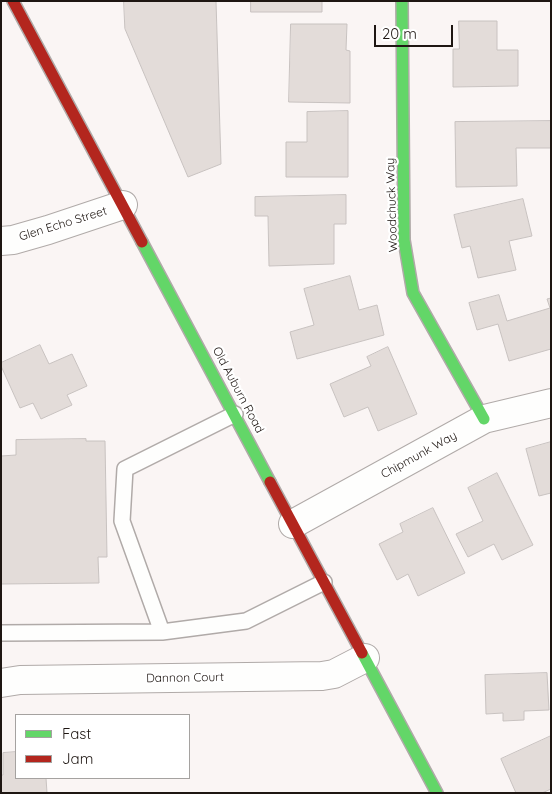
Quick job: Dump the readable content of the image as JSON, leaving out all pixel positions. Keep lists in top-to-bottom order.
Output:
{
  "streets": {
    "main road": ["Woodchuck Way", "Old Auburn Road"],
    "street": ["Glen Echo Street", "Chipmunk Way", "Dannon Court"]
  },
  "crossings": [
    ["Woodchuck Way", "Chipmunk Way"],
    ["Glen Echo Street", "Old Auburn Road"],
    ["Old Auburn Road", "Chipmunk Way"],
    ["Old Auburn Road", "Dannon Court"]
  ],
  "legend": ["Fast", "Jam"],
  "scale_bar": "20 m"
}
